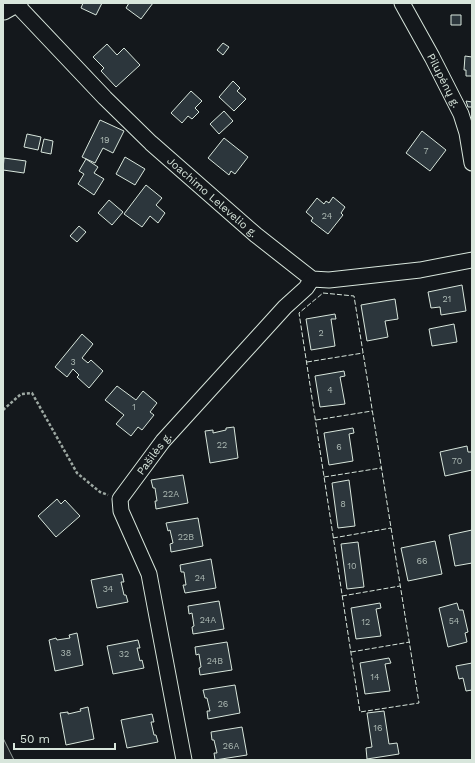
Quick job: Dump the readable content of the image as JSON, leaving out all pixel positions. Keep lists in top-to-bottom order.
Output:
{
  "streets": {
    "street": ["Pilupėnų g.", "Joachimo Lelevelio g.", "Pašilės g."]
  },
  "crossings": [
    ["Joachimo Lelevelio g.", "Pašilės g."]
  ],
  "house_numbers": [
    "19",
    "7",
    "24",
    "21",
    "2",
    "3",
    "4",
    "1",
    "22",
    "6",
    "70",
    "22A",
    "8",
    "22B",
    "66",
    "10",
    "24",
    "34",
    "24A",
    "54",
    "12",
    "38",
    "32",
    "24B",
    "14",
    "26",
    "16",
    "26A"
  ],
  "scale_bar": "50 m"
}
